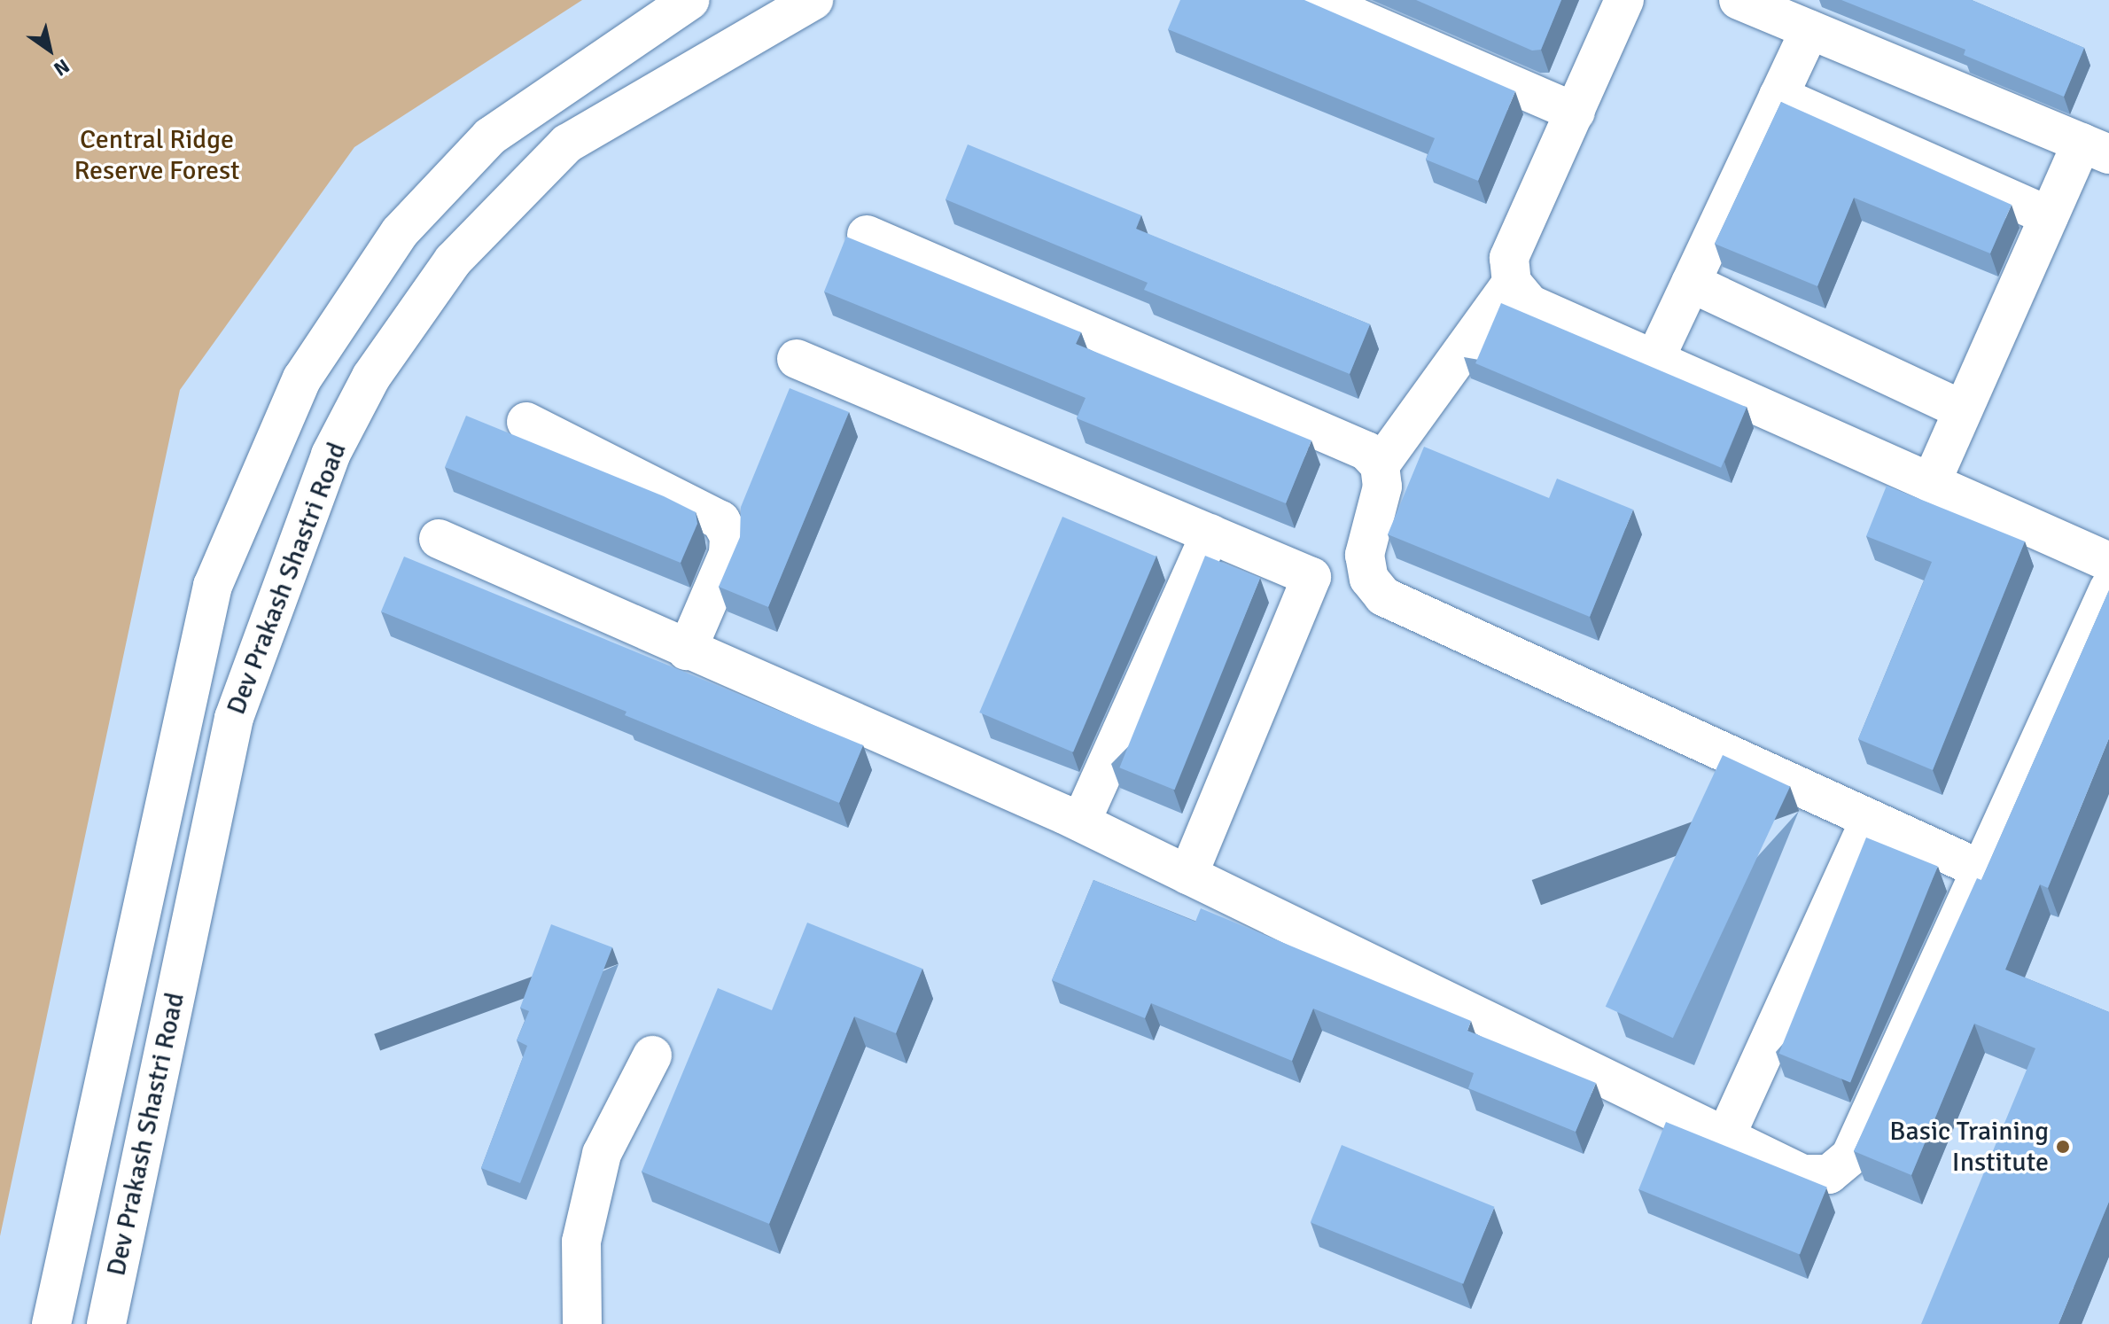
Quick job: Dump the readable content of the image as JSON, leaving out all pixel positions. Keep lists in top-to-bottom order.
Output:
{
  "streets": {
    "street": ["Dev Prakash Shastri Road"]
  },
  "parks": ["Central Ridge Reserve Forest"],
  "places": ["Basic Training Institute"],
  "north": "bottom right"
}
